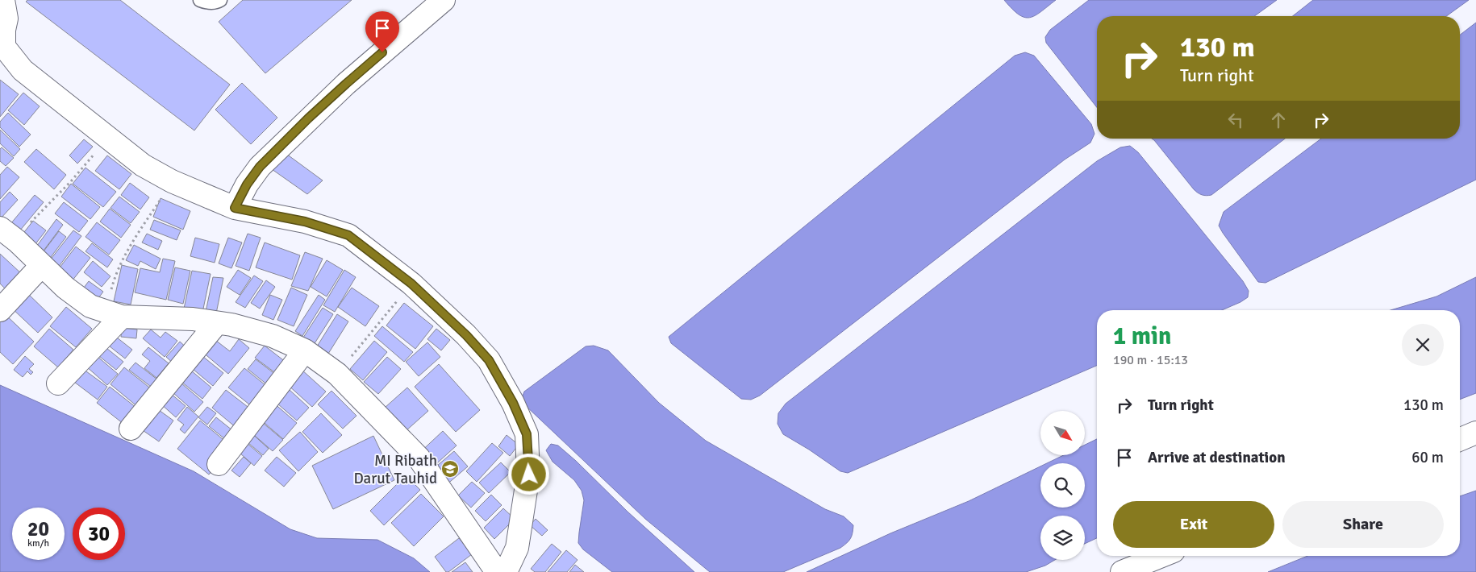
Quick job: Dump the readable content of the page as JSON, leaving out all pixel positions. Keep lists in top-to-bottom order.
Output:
{
  "places": {
    "school or university": ["MI Ribath Darut Tauhid"]
  },
  "north": "bottom right",
  "page": {
    "turn": ["130 m", "Turn right"],
    "heading": ["1 min", "190 m · 15:13"],
    "list": [
      {
        "name": "Turn right",
        "value": "130 m"
      },
      {
        "name": "Arrive at destination",
        "value": "60 m"
      }
    ],
    "buttons": ["Exit", "Share"],
    "speed": "20 km/h",
    "limit": "30"
  }
}
